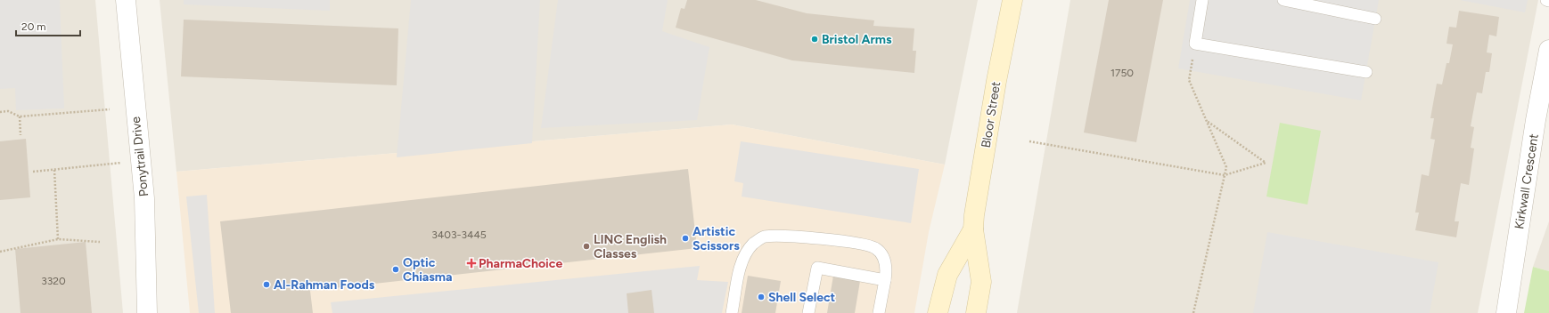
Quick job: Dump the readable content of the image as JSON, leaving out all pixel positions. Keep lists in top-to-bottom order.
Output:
{
  "streets": {
    "main road": ["Bloor Street"],
    "street": ["Ponytrail Drive", "Kirkwall Crescent"]
  },
  "places": {
    "other": [
      "Bristol Arms",
      "Artistic Scissors",
      "LINC English Classes",
      "Optic Chiasma",
      "Al-Rahman Foods",
      "Shell Select"
    ],
    "health": ["PharmaChoice"]
  },
  "house_numbers": ["1750", "3403-3445", "3320"],
  "scale_bar": "20 m"
}
